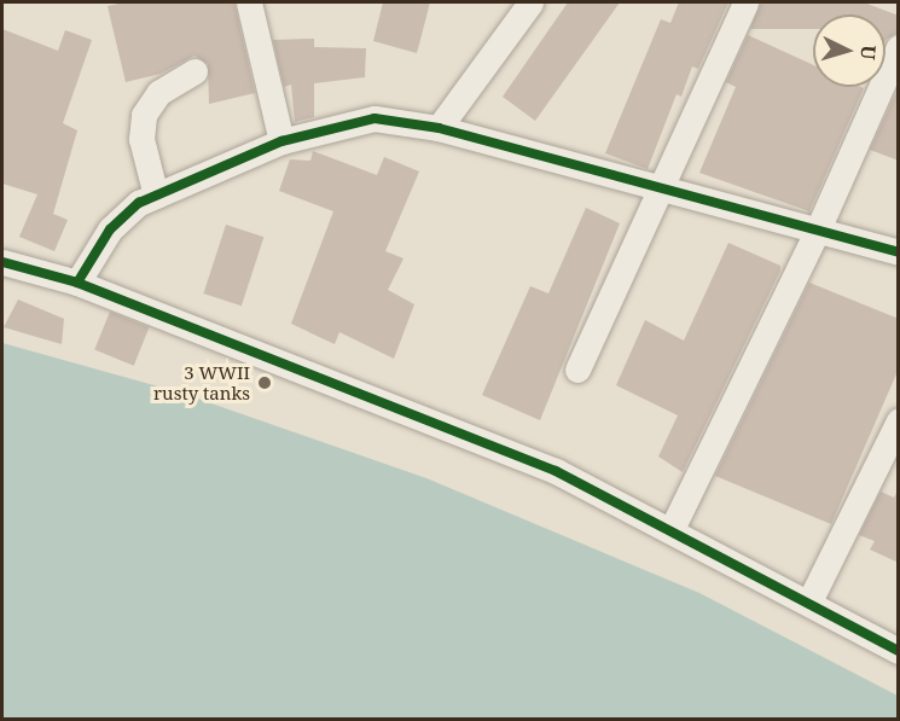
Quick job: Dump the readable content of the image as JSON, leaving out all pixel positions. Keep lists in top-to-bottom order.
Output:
{
  "places": ["3 WWII rusty tanks"],
  "north": "right"
}
